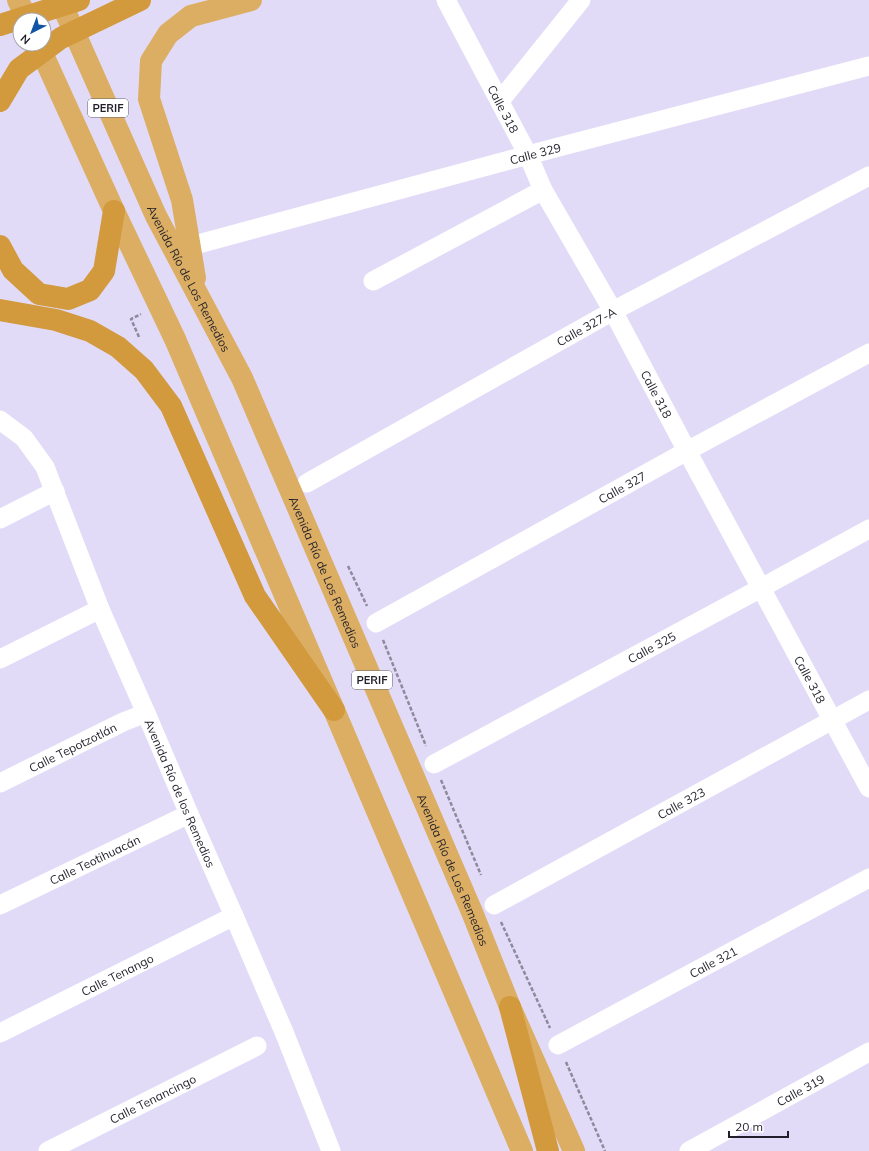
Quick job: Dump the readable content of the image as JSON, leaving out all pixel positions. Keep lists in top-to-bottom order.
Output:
{
  "streets": {
    "highway": ["PERIF", "Avenida Río de Los Remedios"],
    "street": [
      "Calle 318",
      "Calle 329",
      "Calle 327-A",
      "Calle 327",
      "Calle 325",
      "Calle Tepotzotlán",
      "Avenida Río de los Remedios",
      "Calle 323",
      "Calle Teotihuacán",
      "Calle 321",
      "Calle Tenango",
      "Calle 319",
      "Calle Tenancingo"
    ]
  },
  "crossings": [
    ["Calle 318", "Calle 329"],
    ["Calle 318", "Calle 327-A"],
    ["Calle 318", "Calle 327"],
    ["Calle 318", "Calle 325"],
    ["Calle 318", "Calle 323"],
    ["Calle Tepotzotlán", "Avenida Río de los Remedios"],
    ["Avenida Río de los Remedios", "Calle Teotihuacán"],
    ["Avenida Río de los Remedios", "Calle Tenango"]
  ],
  "scale_bar": "20 m",
  "north": "bottom left"
}
